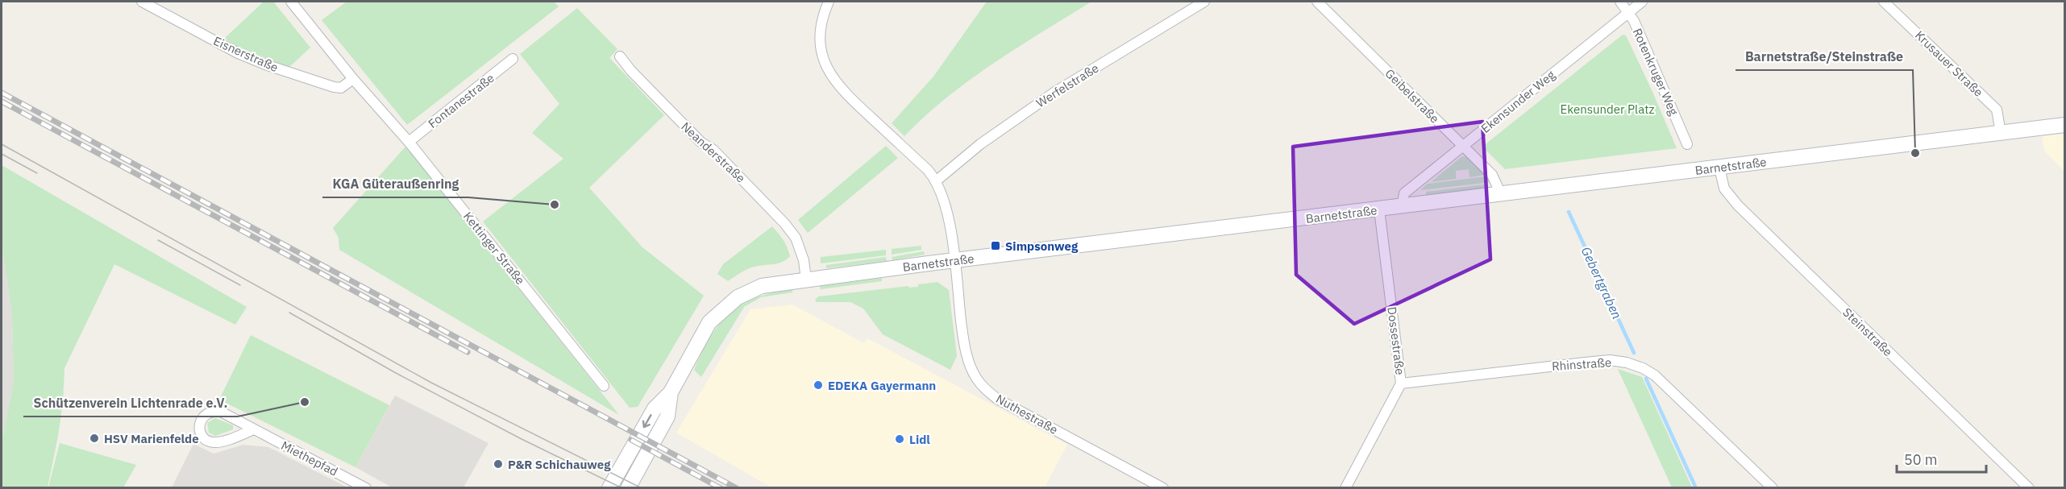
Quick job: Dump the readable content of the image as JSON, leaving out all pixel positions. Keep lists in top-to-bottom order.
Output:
{
  "streets": {
    "street": [
      "Eisnerstraße",
      "Krusauer Straße",
      "Rotenkruger Weg",
      "Werfelstraße",
      "Geibelstraße",
      "Fontanestraße",
      "Ekensunder Weg",
      "Neanderstraße",
      "Barnetstraße",
      "Kettinger Straße",
      "Steinstraße",
      "Dossestraße",
      "Rhinstraße",
      "Nuthestraße",
      "Miethepfad"
    ]
  },
  "crossings": [
    ["Eisnerstraße", "Kettinger Straße"],
    ["Krusauer Straße", "Barnetstraße"],
    ["Rotenkruger Weg", "Ekensunder Weg"],
    ["Geibelstraße", "Ekensunder Weg"],
    ["Geibelstraße", "Barnetstraße"],
    ["Fontanestraße", "Kettinger Straße"],
    ["Ekensunder Weg", "Barnetstraße"],
    ["Neanderstraße", "Barnetstraße"],
    ["Barnetstraße", "Steinstraße"],
    ["Barnetstraße", "Dossestraße"],
    ["Barnetstraße", "Nuthestraße"],
    ["Dossestraße", "Rhinstraße"]
  ],
  "water": ["Gebertgraben"],
  "parks": ["Ekensunder Platz"],
  "places": {
    "other": [
      "Barnetstraße/Steinstraße",
      "KGA Güteraußenring",
      "EDEKA Gayermann",
      "Schützenverein Lichtenrade e.V.",
      "HSV Marienfelde",
      "Lidl",
      "P&R Schichauweg"
    ],
    "transit": ["Simpsonweg"]
  },
  "scale_bar": "50 m"
}
